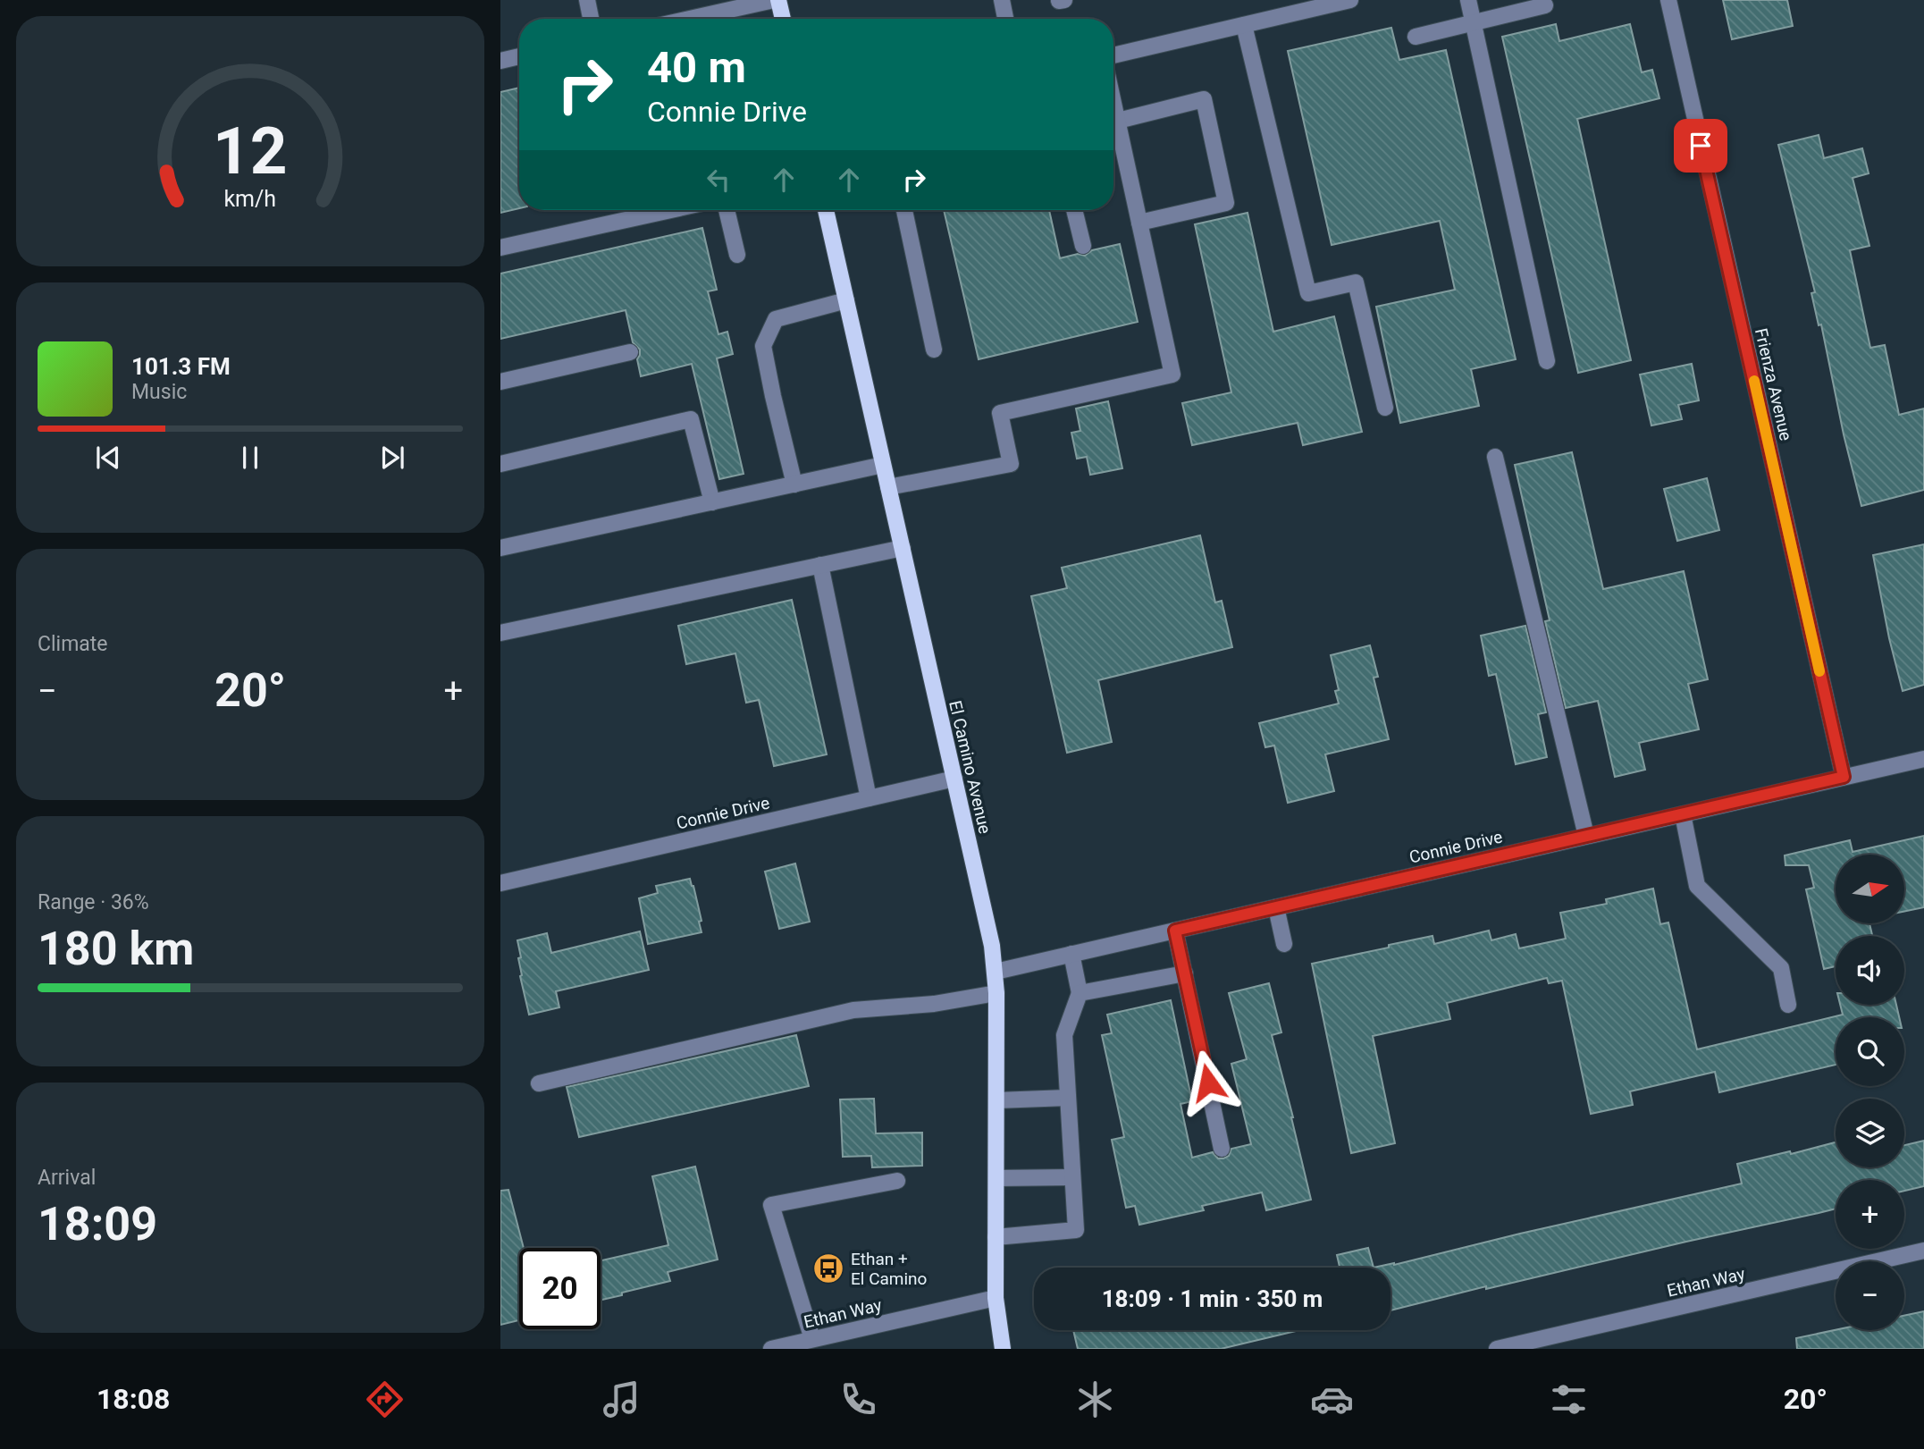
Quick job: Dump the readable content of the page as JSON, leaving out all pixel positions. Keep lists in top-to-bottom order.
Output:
{
  "streets": {
    "main road": ["El Camino Avenue"],
    "street": ["Frienza Avenue", "Connie Drive", "Ethan Way"]
  },
  "crossings": [
    ["Frienza Avenue", "Connie Drive"],
    ["El Camino Avenue", "Connie Drive"],
    ["El Camino Avenue", "Ethan Way"]
  ],
  "places": {
    "bus stop": ["Ethan + El Camino"]
  },
  "north": "right",
  "page": {
    "turn": ["40 m", "Connie Drive"],
    "song": ["101.3 FM", "Music"],
    "tile": [
      "Climate",
      ["Range · 36%", "180 km"],
      ["Arrival", "18:09"]
    ],
    "heat": ["−", "20°", "+"],
    "map_buttons": ["+", "−"],
    "limit": "20",
    "trip": "18:09 · 1 min · 350 m",
    "tabs": ["18:08", "20°"],
    "gauge": ["12", "km/h"]
  }
}
